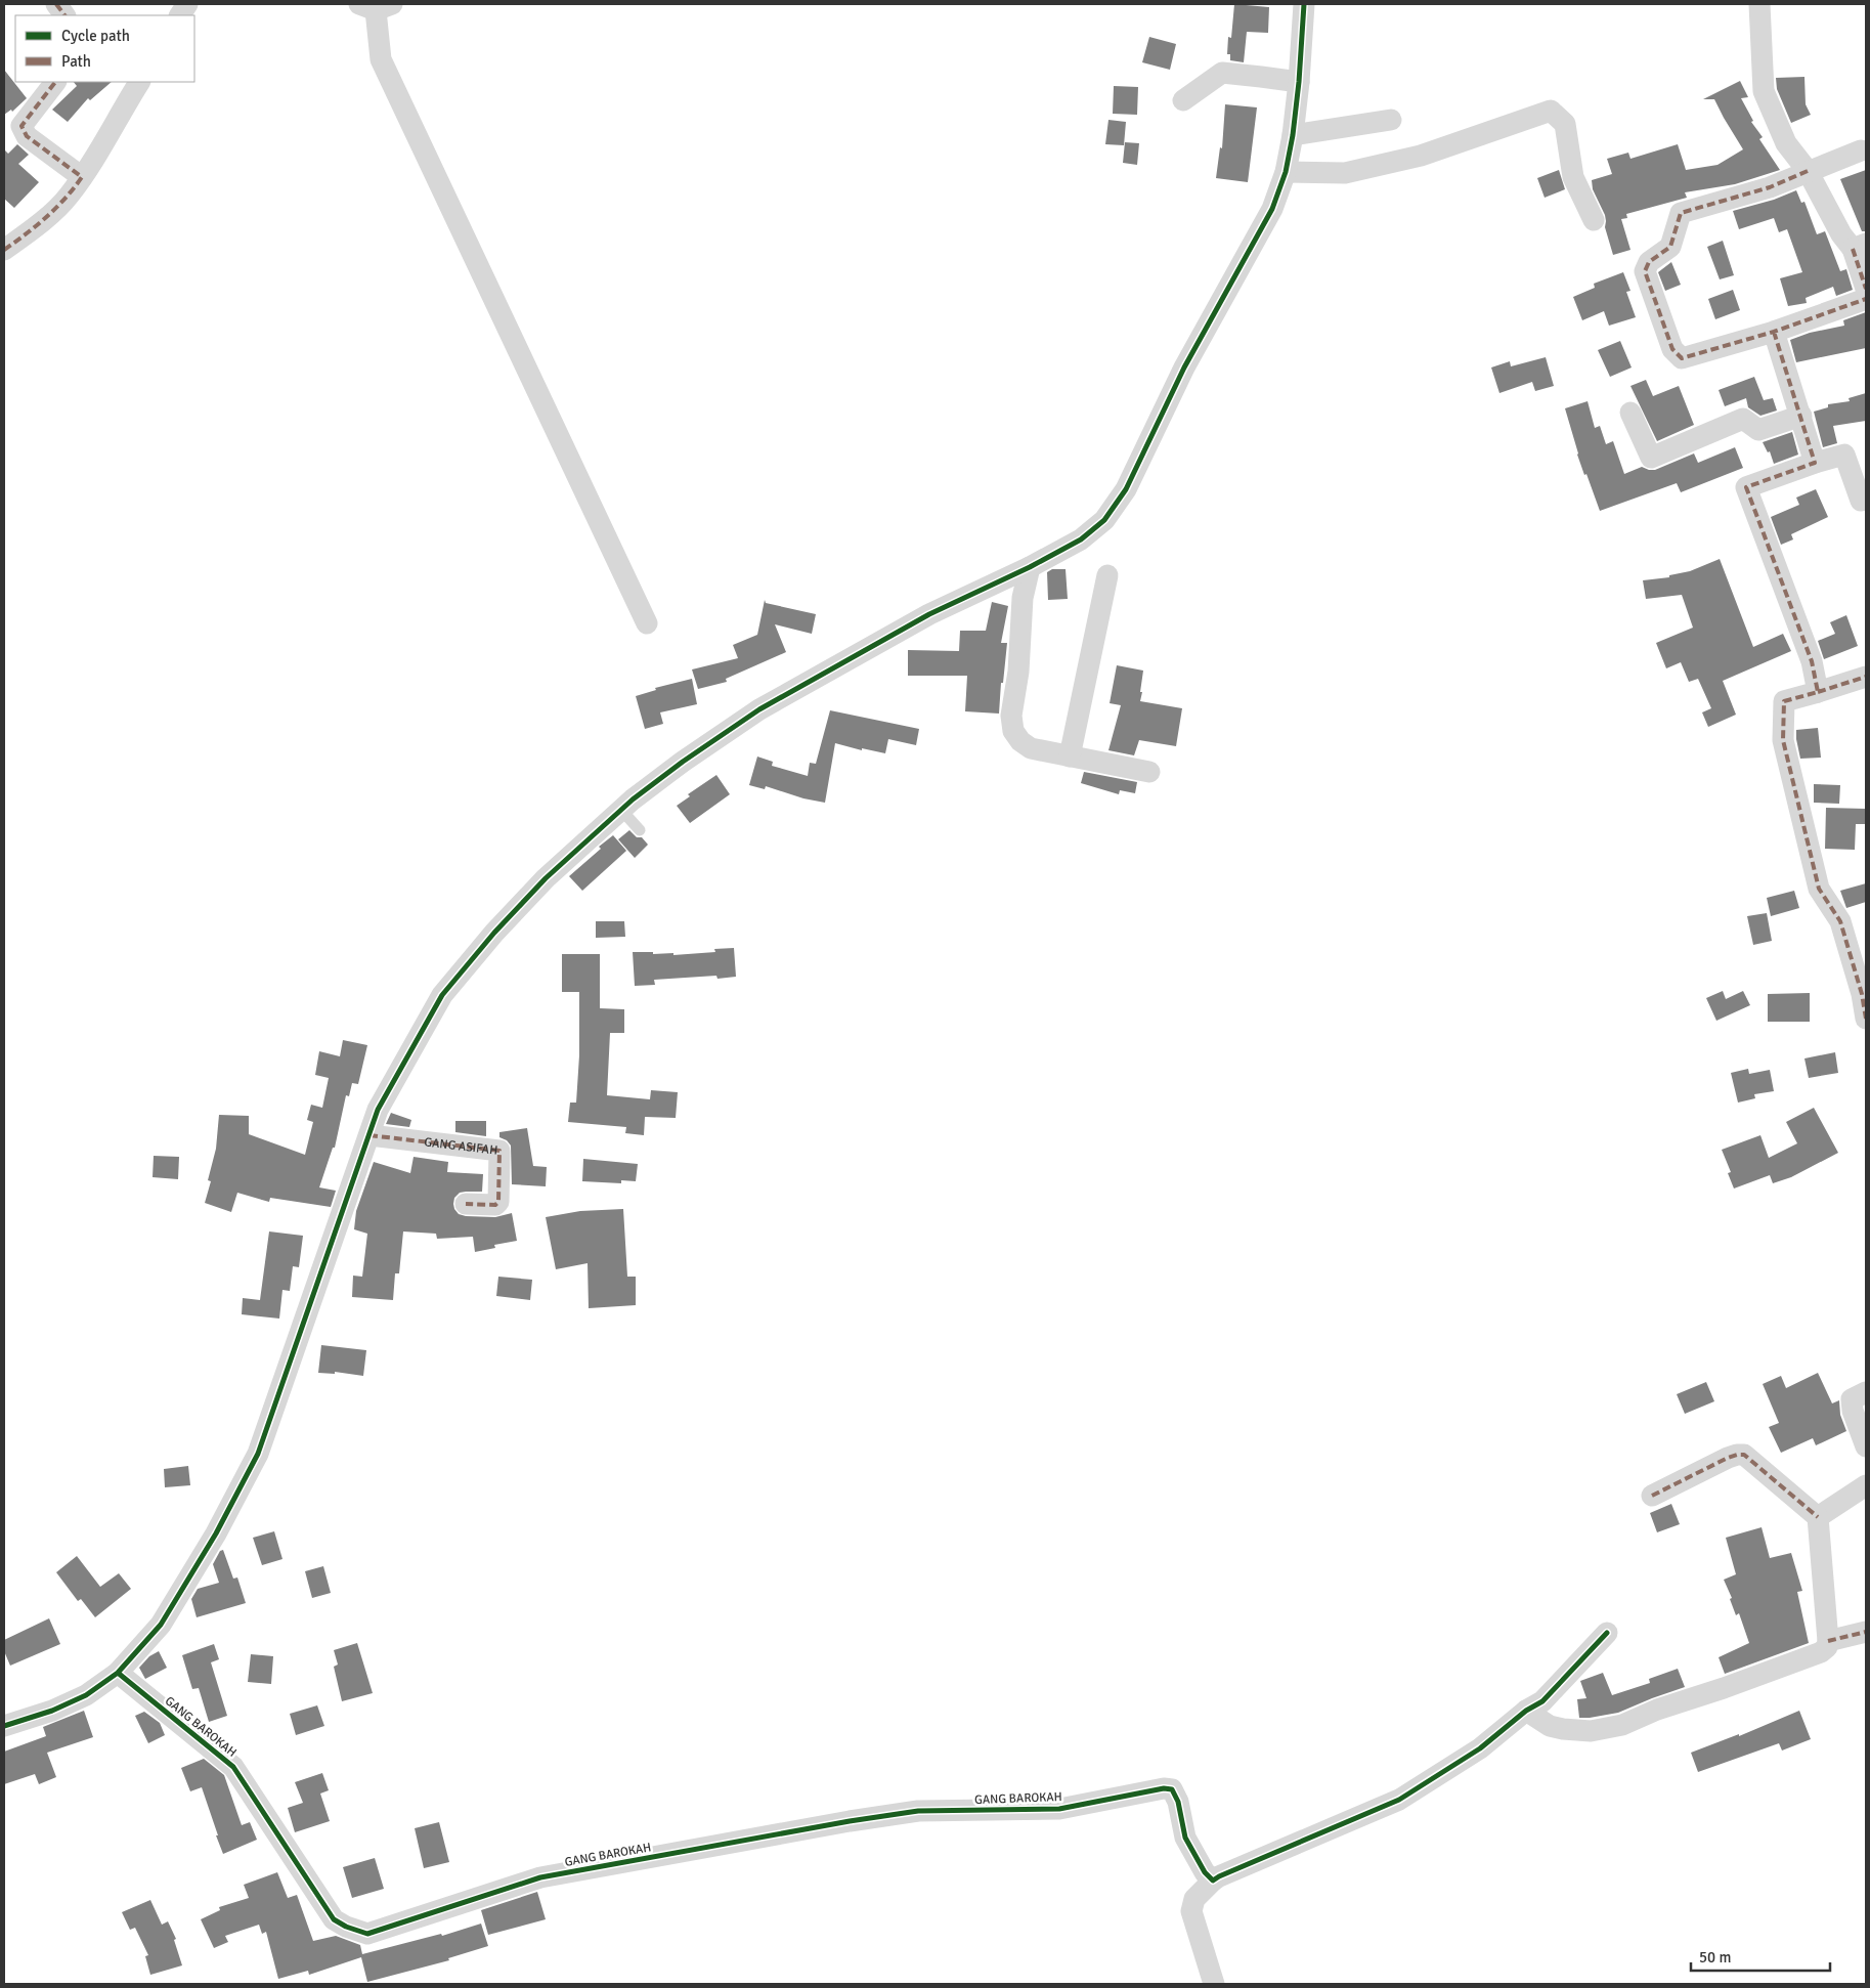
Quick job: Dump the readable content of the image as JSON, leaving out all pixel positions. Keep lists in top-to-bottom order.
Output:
{
  "streets": {
    "street": ["GANG ASIFAH", "GANG BAROKAH"]
  },
  "legend": ["Cycle path", "Path"],
  "scale_bar": "50 m"
}
